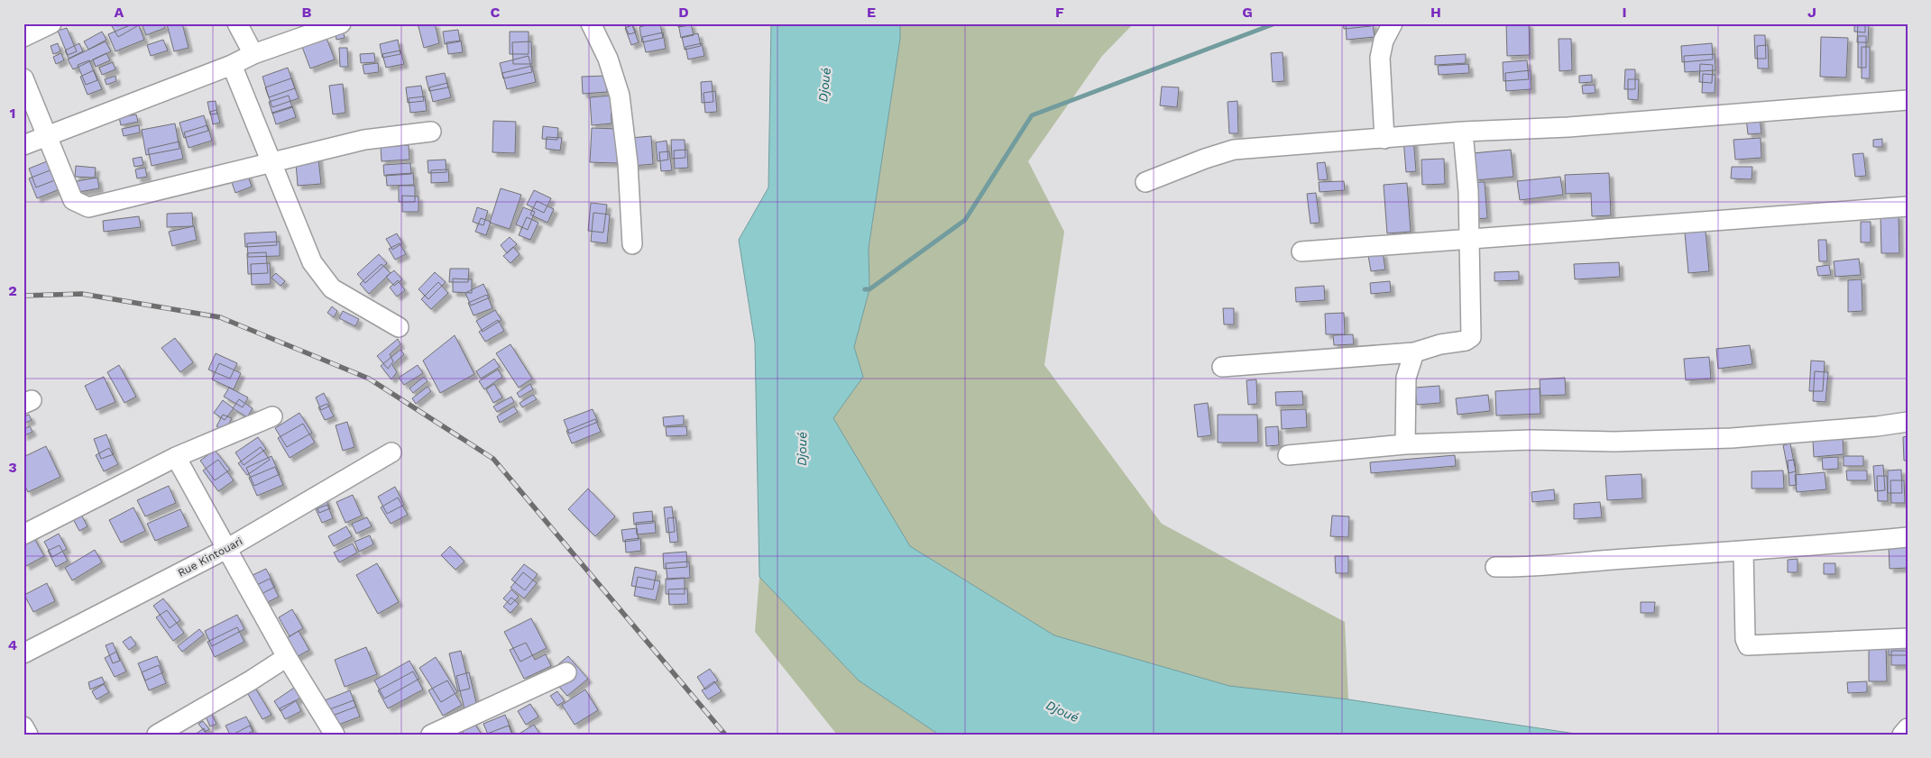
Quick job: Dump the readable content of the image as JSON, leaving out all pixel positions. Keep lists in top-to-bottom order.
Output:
{
  "streets": {
    "street": ["Rue Kintouari"]
  },
  "water": ["Djoué"],
  "grid": {
    "columns": [
      "A",
      "B",
      "C",
      "D",
      "E",
      "F",
      "G",
      "H",
      "I",
      "J"
    ],
    "rows": [
      "1",
      "2",
      "3",
      "4"
    ]
  }
}
